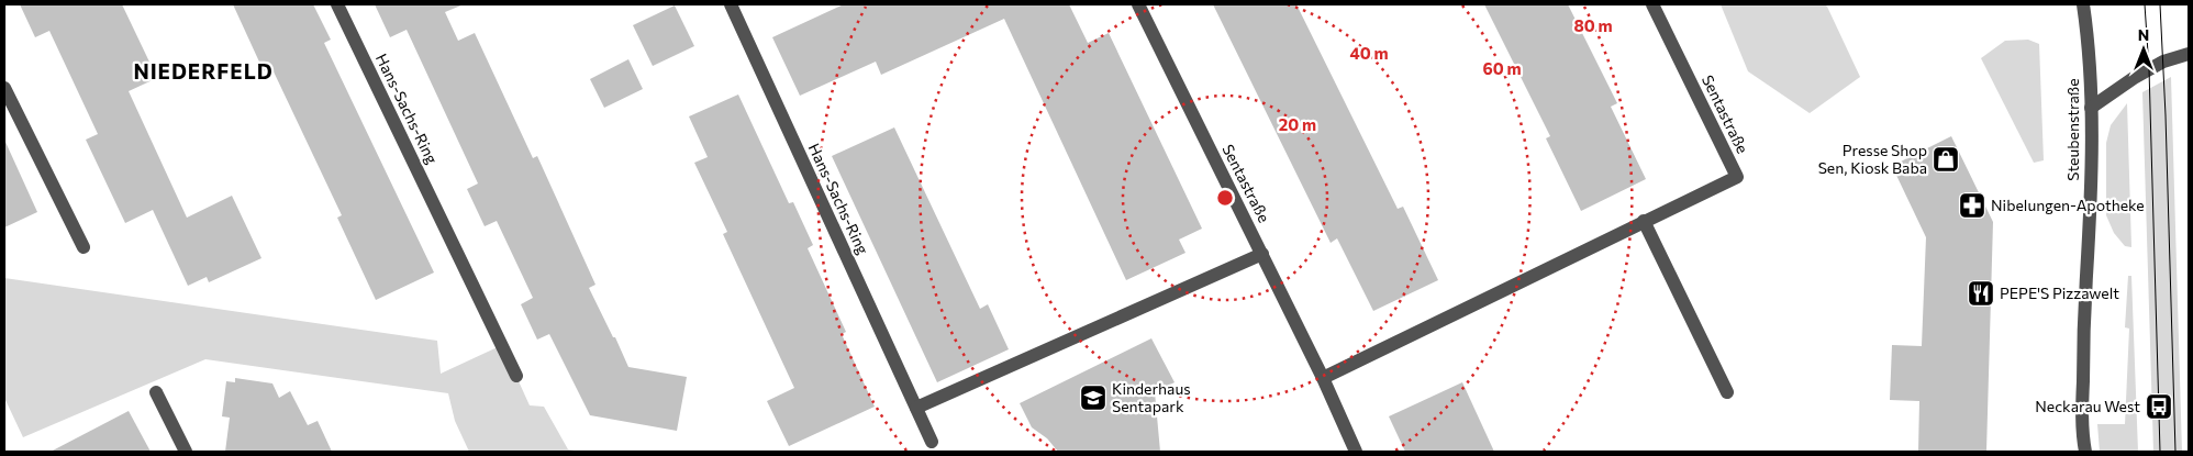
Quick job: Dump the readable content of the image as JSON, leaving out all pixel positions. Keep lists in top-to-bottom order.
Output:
{
  "streets": {
    "street": ["Hans-Sachs-Ring", "Sentastraße", "Steubenstraße"]
  },
  "districts": ["NIEDERFELD"],
  "places": {
    "shop": ["Presse Shop Sen, Kiosk Baba"],
    "pharmacy": ["Nibelungen-Apotheke"],
    "restaurant": ["PEPE'S Pizzawelt"],
    "school or university": ["Kinderhaus Sentapark"],
    "bus stop": ["Neckarau West"]
  },
  "north": "top",
  "rings": [
    "80 m",
    "40 m",
    "60 m",
    "20 m"
  ]
}
